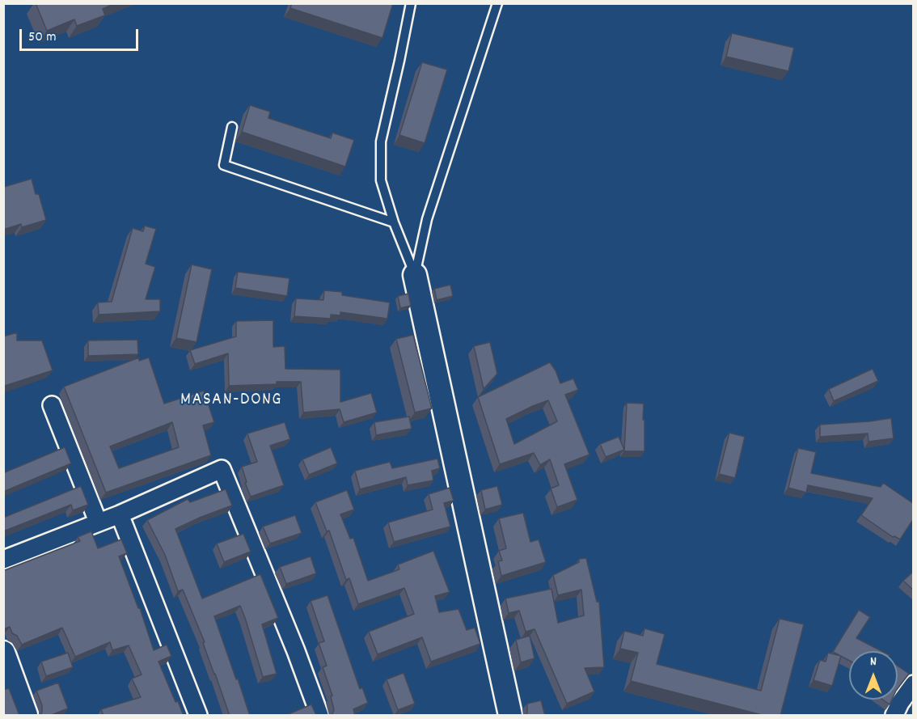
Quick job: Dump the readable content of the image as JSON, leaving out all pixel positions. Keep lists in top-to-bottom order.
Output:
{
  "districts": ["MASAN-DONG"],
  "scale_bar": "50 m",
  "north": "top"
}
